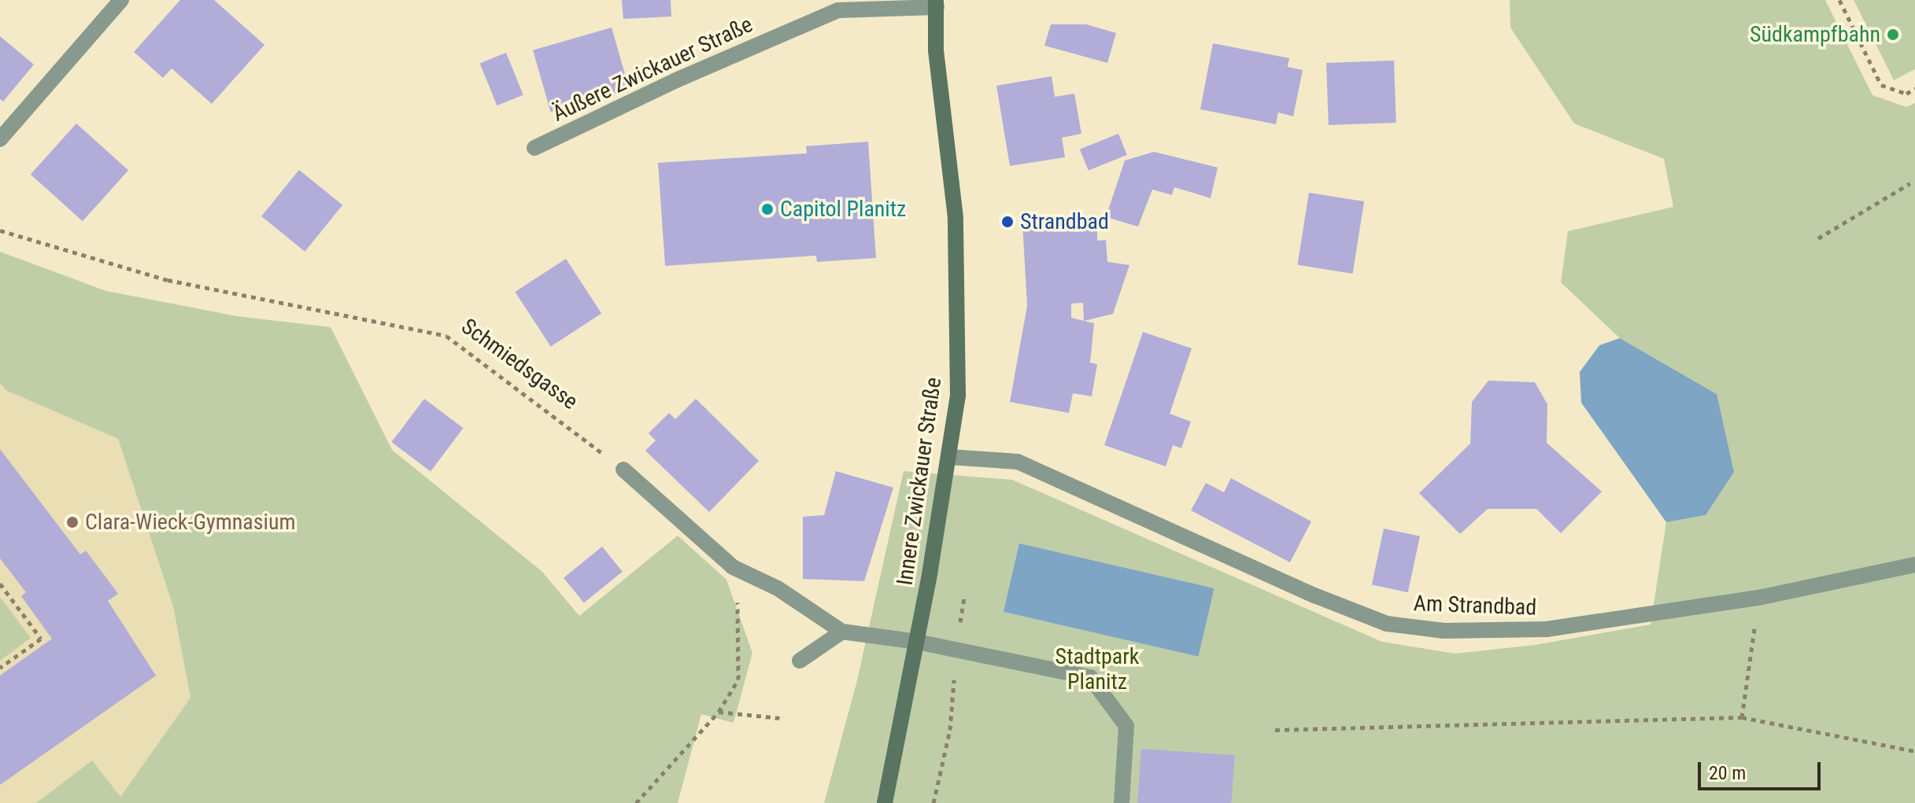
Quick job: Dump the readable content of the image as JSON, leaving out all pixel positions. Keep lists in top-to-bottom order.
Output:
{
  "streets": {
    "main road": ["Äußere Zwickauer Straße", "Innere Zwickauer Straße"],
    "street": ["Am Strandbad"],
    "path": ["Schmiedsgasse"]
  },
  "crossings": [
    ["Äußere Zwickauer Straße", "Innere Zwickauer Straße"],
    ["Innere Zwickauer Straße", "Am Strandbad"]
  ],
  "parks": ["Stadtpark Planitz"],
  "places": [
    "Südkampfbahn",
    "Capitol Planitz",
    "Strandbad",
    "Clara-Wieck-Gymnasium"
  ],
  "scale_bar": "20 m"
}
